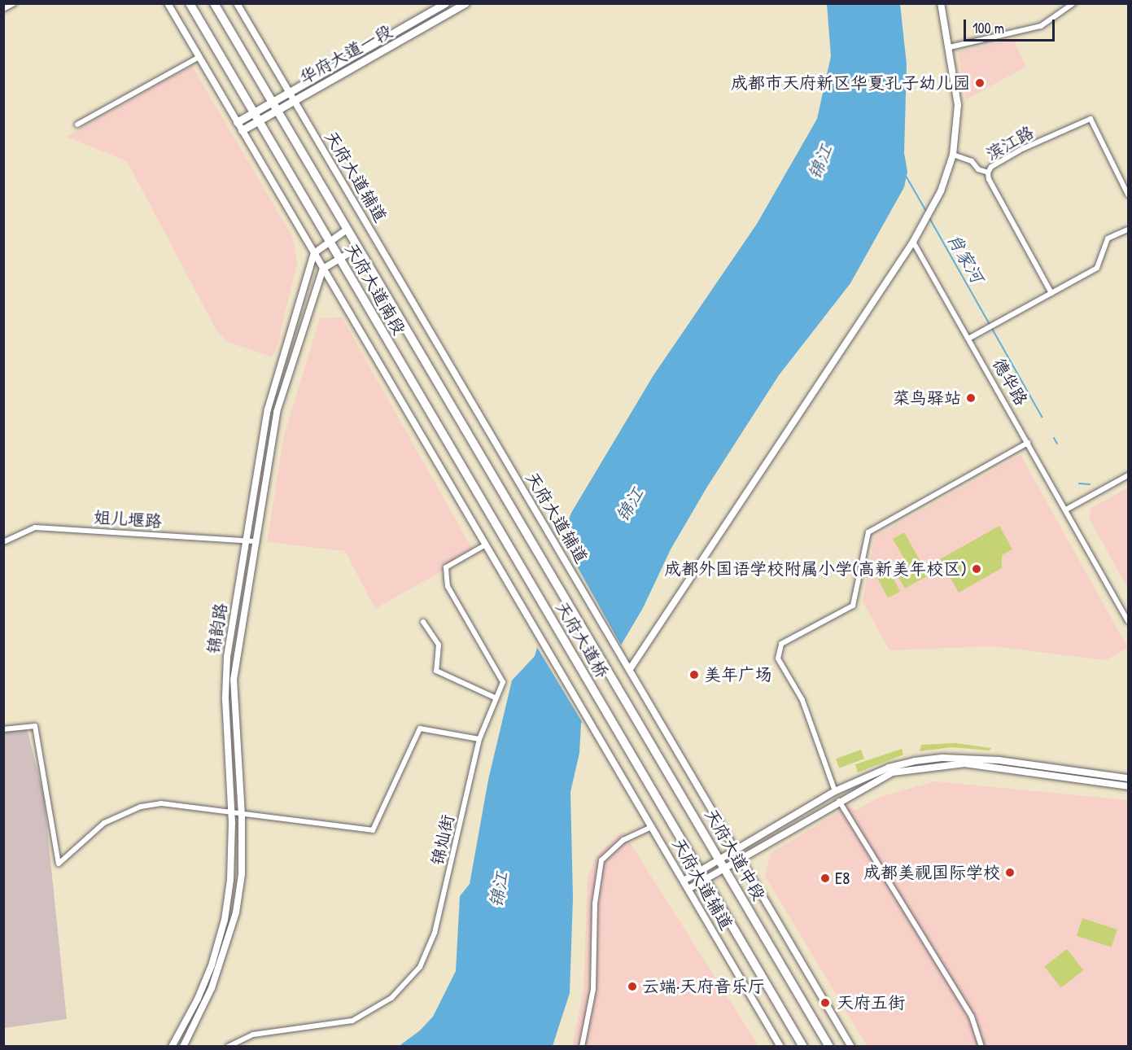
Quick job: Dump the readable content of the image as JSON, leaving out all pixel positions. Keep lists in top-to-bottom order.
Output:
{
  "streets": {
    "main road": [
      "华府大道一段",
      "天府大道南段",
      "天府大道桥",
      "天府大道中段"
    ],
    "street": [
      "滨江路",
      "天府大道辅道",
      "德华路",
      "姐儿堰路",
      "锦韵路",
      "锦灿街"
    ]
  },
  "crossings": [
    ["华府大道一段", "天府大道辅道"],
    ["华府大道一段", "天府大道南段"],
    ["天府大道辅道", "锦韵路"],
    ["天府大道辅道", "锦灿街"],
    ["天府大道南段", "天府大道桥"],
    ["天府大道南段", "天府大道中段"],
    ["姐儿堰路", "锦韵路"]
  ],
  "water": ["锦江", "肖家河"],
  "places": [
    "成都市天府新区华夏孔子幼儿园",
    "菜鸟驿站",
    "成都外国语学校附属小学(高新美年校区)",
    "美年广场",
    "成都美视国际学校",
    "E8",
    "云端·天府音乐厅",
    "天府五街"
  ],
  "scale_bar": "100 m"
}
